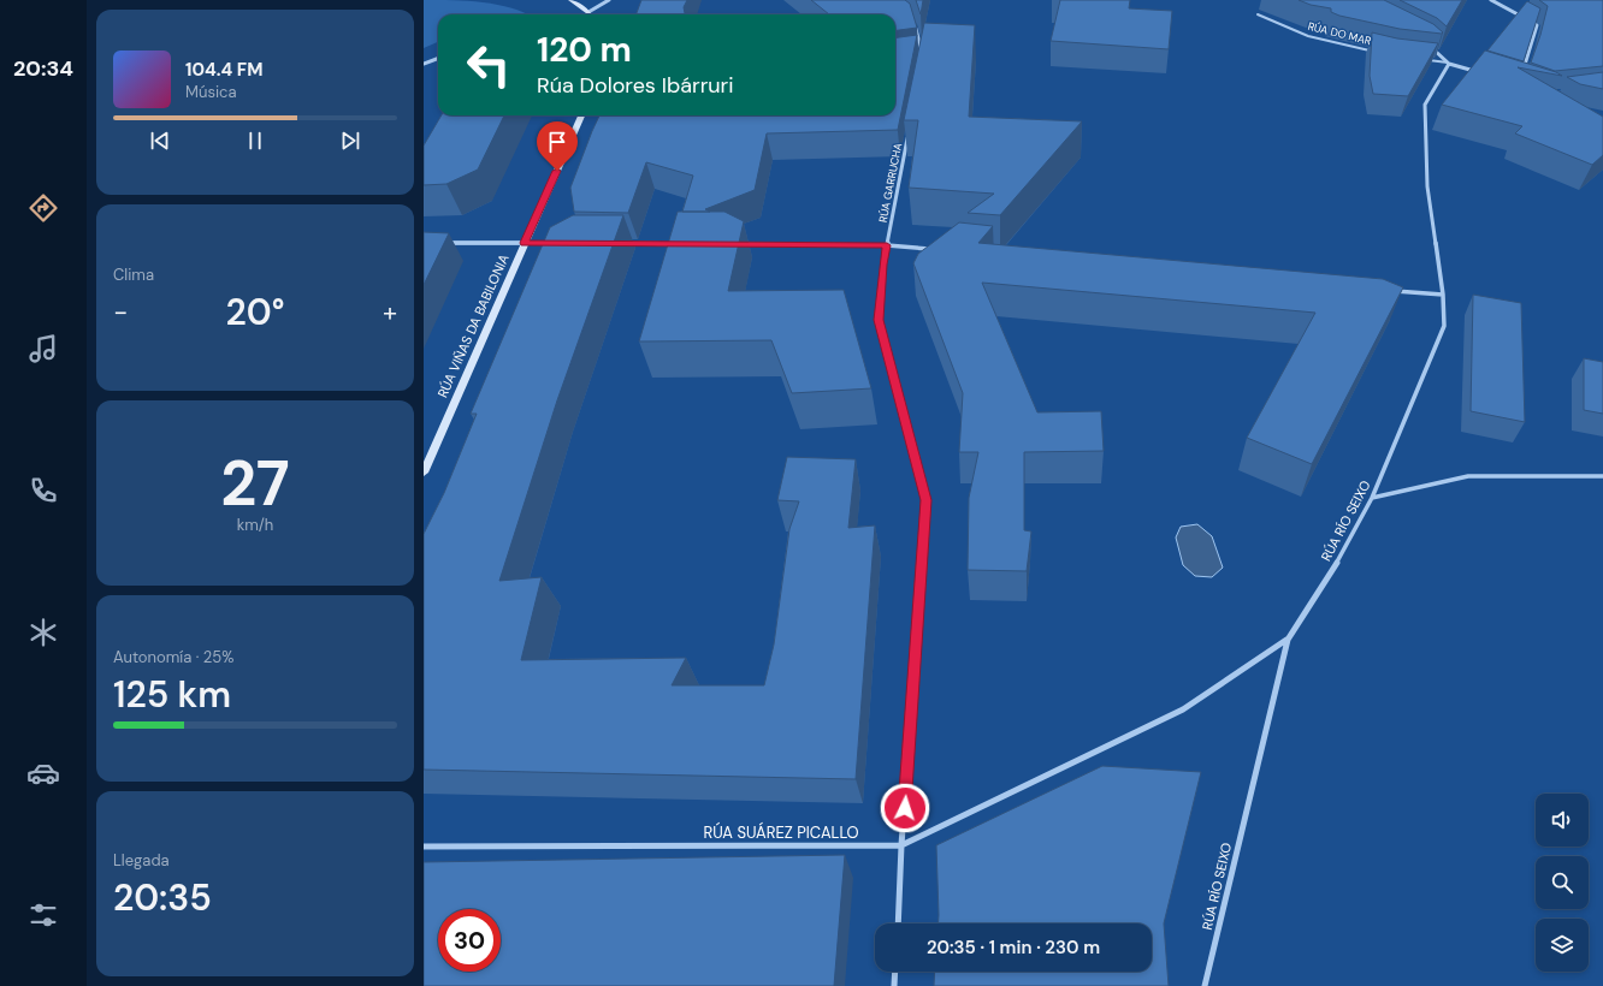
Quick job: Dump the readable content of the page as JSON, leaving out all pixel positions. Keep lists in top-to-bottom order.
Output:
{
  "streets": {
    "main road": ["RÚA VIÑAS DA BABILONIA"],
    "street": ["RÚA GARRUCHA", "RÚA RÍO SEIXO", "RÚA SUÁREZ PICALLO"],
    "lane": ["RÚA DO MAR"]
  },
  "crossings": [
    ["RÚA GARRUCHA", "RÚA SUÁREZ PICALLO"],
    ["RÚA RÍO SEIXO", "RÚA SUÁREZ PICALLO"]
  ],
  "page": {
    "tabs": "20:34",
    "turn": ["120 m", "Rúa Dolores Ibárruri"],
    "song": ["104.4 FM", "Música"],
    "tile": [
      "Clima",
      ["27", "km/h"],
      ["Autonomía · 25%", "125 km"],
      ["Llegada", "20:35"]
    ],
    "heat": ["−", "20°", "+"],
    "limit": "30",
    "trip": "20:35 · 1 min · 230 m"
  }
}
